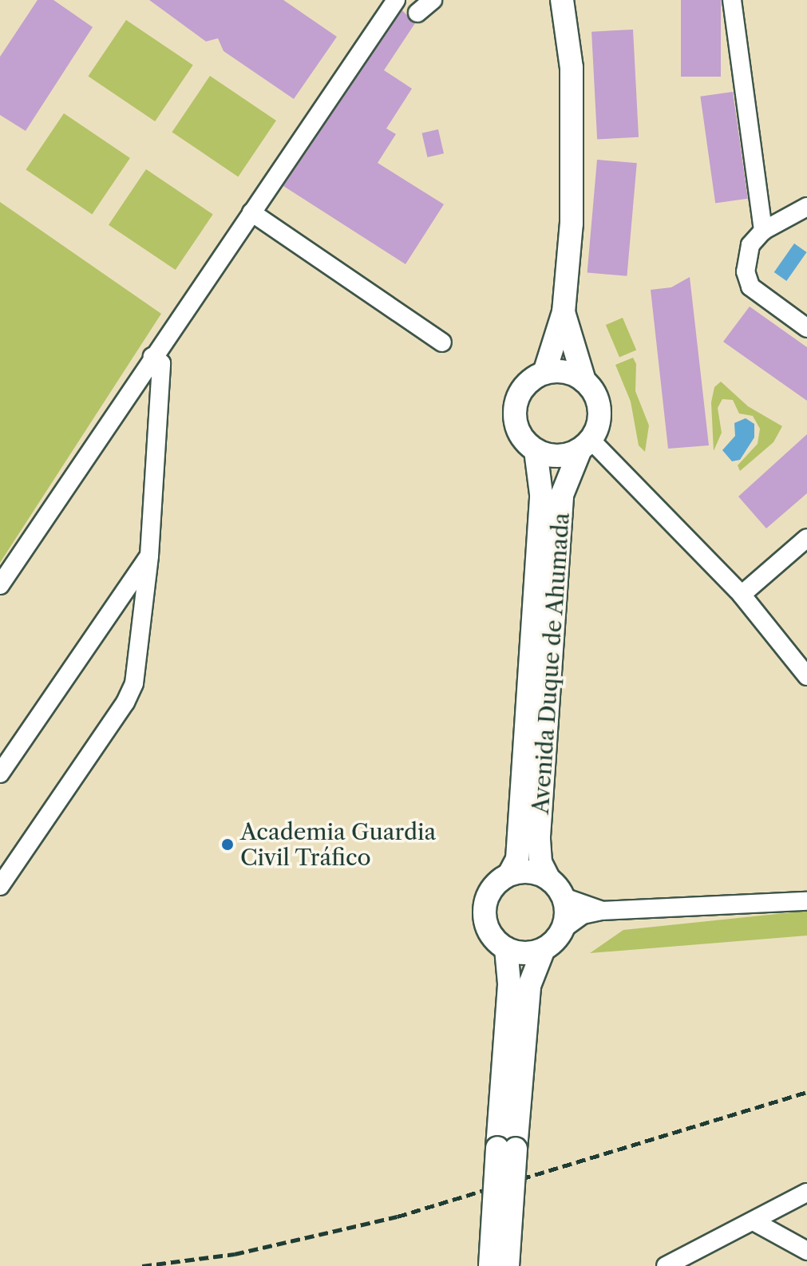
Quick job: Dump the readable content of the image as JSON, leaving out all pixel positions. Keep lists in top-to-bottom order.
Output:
{
  "streets": {
    "main road": ["Avenida Duque de Ahumada"]
  },
  "places": ["Academia Guardia Civil Tráfico"]
}
